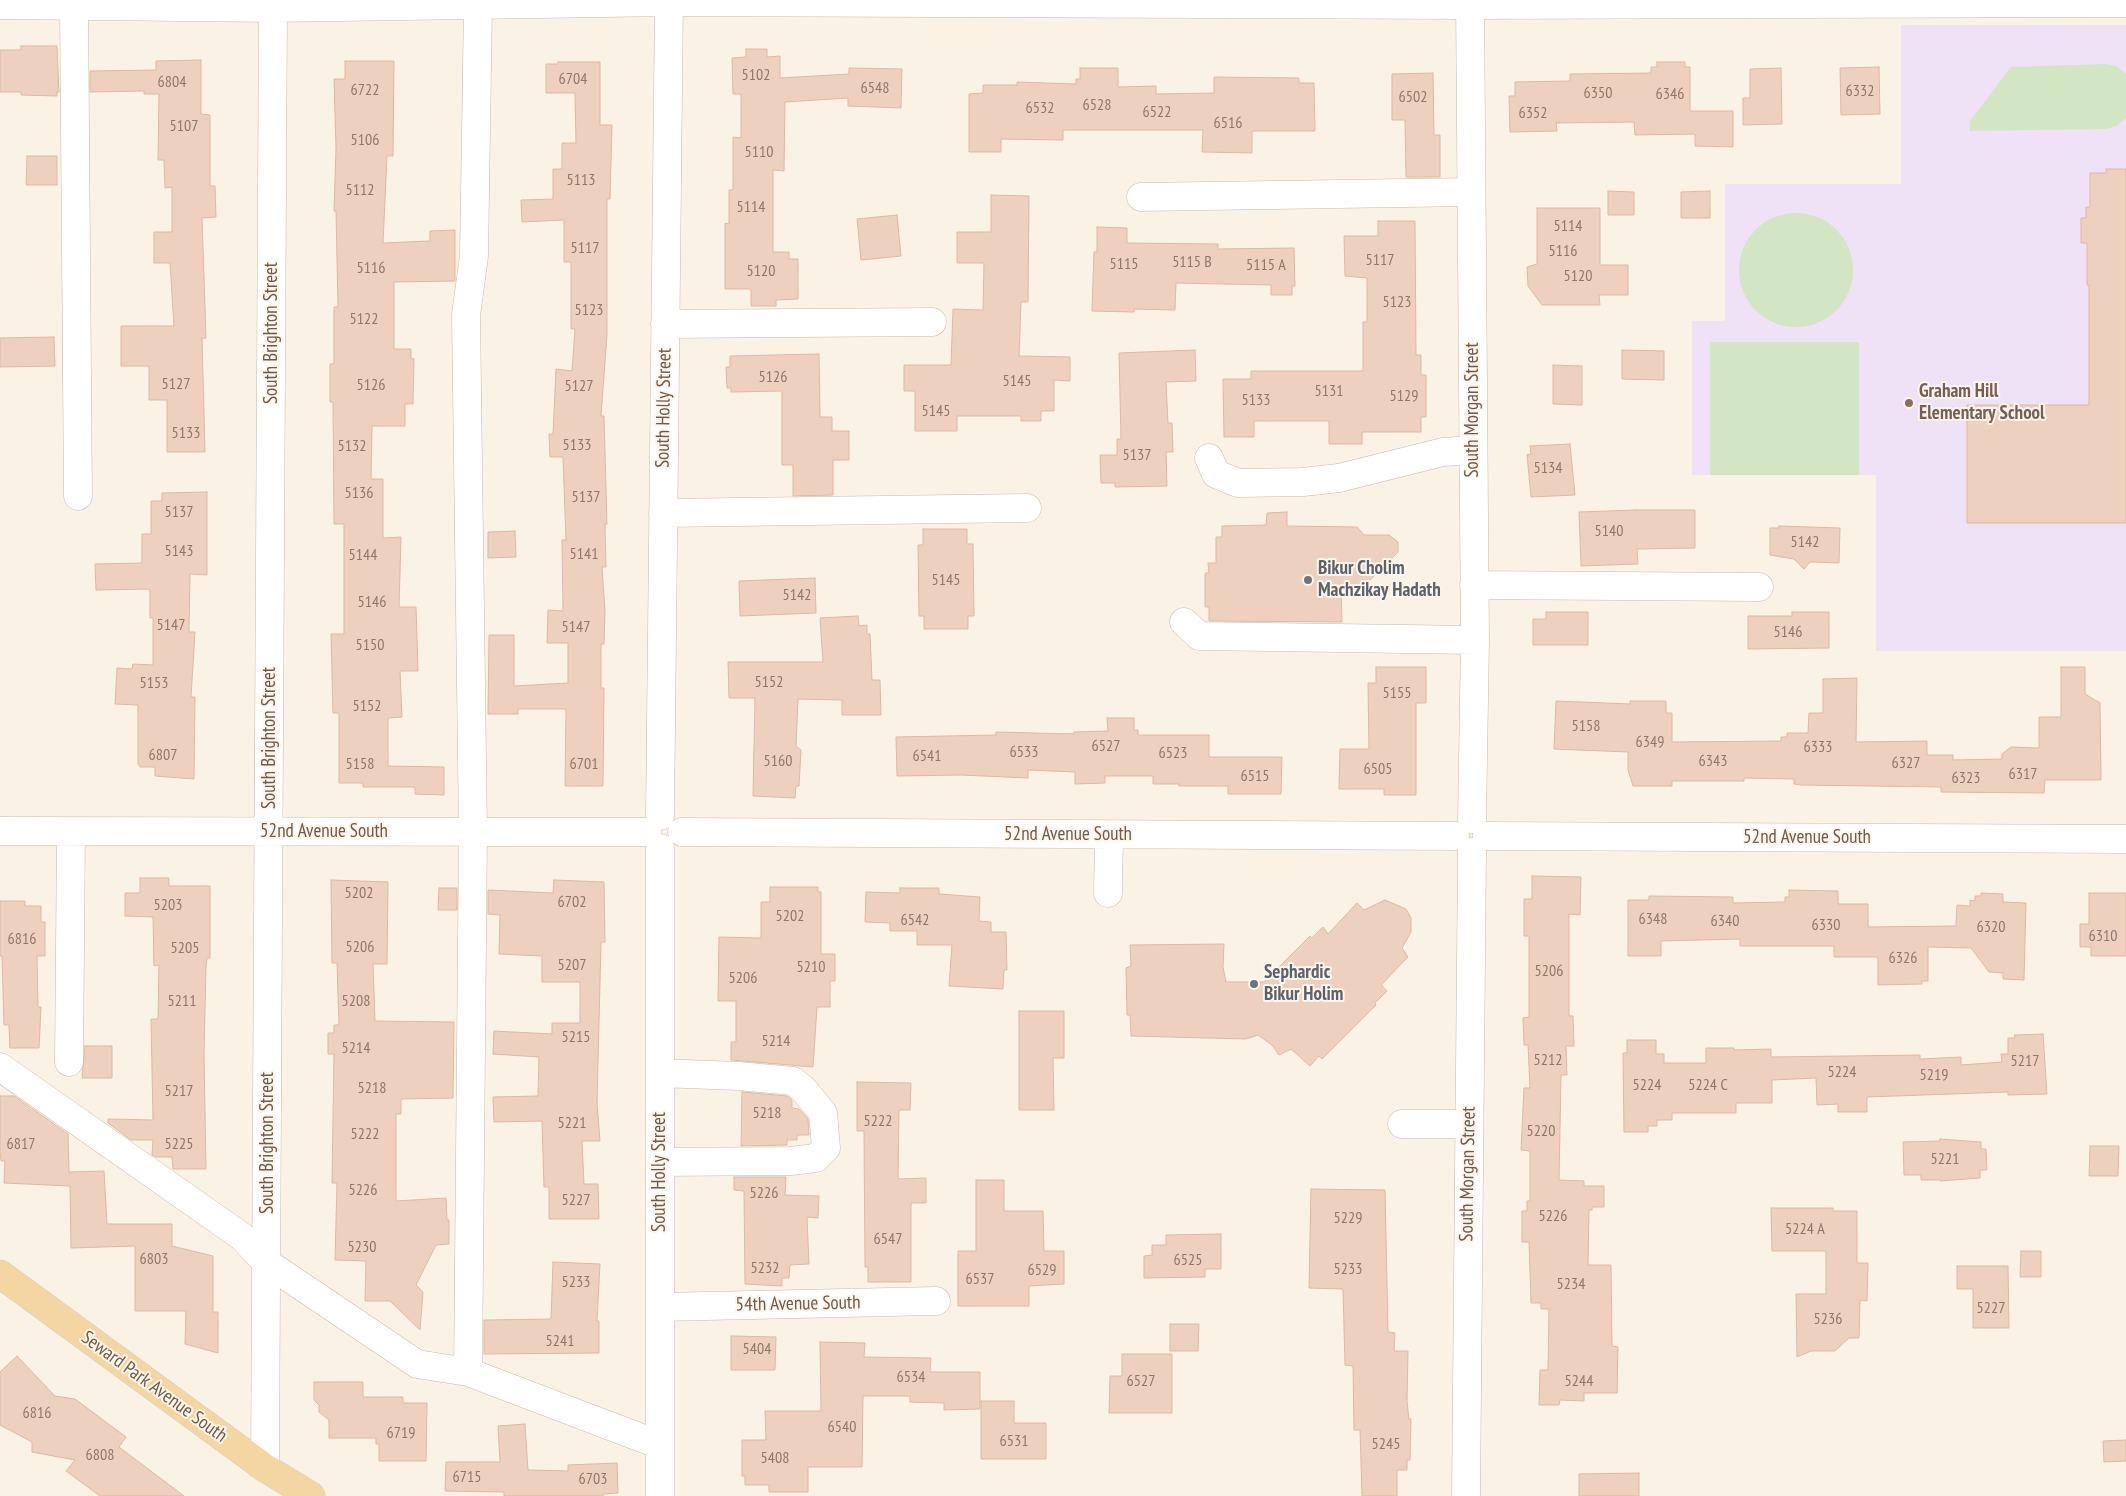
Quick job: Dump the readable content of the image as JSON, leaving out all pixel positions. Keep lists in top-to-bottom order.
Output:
{
  "streets": {
    "main road": ["Seward Park Avenue South"],
    "street": [
      "South Brighton Street",
      "South Holly Street",
      "South Morgan Street",
      "52nd Avenue South",
      "54th Avenue South"
    ]
  },
  "crossings": [
    ["South Brighton Street", "52nd Avenue South"],
    ["South Brighton Street", "Seward Park Avenue South"],
    ["South Holly Street", "52nd Avenue South"],
    ["South Holly Street", "54th Avenue South"],
    ["South Morgan Street", "52nd Avenue South"]
  ],
  "places": ["Graham Hill Elementary School", "Bikur Cholim Machzikay Hadath", "Sephardic Bikur Holim"],
  "house_numbers": [
    "5102",
    "6704",
    "6804",
    "6548",
    "6722",
    "6332",
    "6350",
    "6346",
    "6502",
    "6528",
    "6532",
    "6522",
    "6352",
    "6516",
    "5107",
    "5106",
    "5110",
    "5113",
    "5112",
    "5114",
    "5114",
    "5117",
    "5116",
    "5117",
    "5115 B",
    "5115",
    "5115 A",
    "5116",
    "5120",
    "5120",
    "5123",
    "5123",
    "5122",
    "5126",
    "5145",
    "5127",
    "5126",
    "5127",
    "5131",
    "5129",
    "5133",
    "5145",
    "5133",
    "5133",
    "5132",
    "5137",
    "5134",
    "5136",
    "5137",
    "5137",
    "5140",
    "5142",
    "5143",
    "5141",
    "5144",
    "5145",
    "5142",
    "5146",
    "5147",
    "5147",
    "5146",
    "5150",
    "5152",
    "5153",
    "5155",
    "5152",
    "5158",
    "6349",
    "6527",
    "6333",
    "6533",
    "6523",
    "6807",
    "6541",
    "5160",
    "6343",
    "6327",
    "5158",
    "6701",
    "6505",
    "6317",
    "6515",
    "6323",
    "5202",
    "6702",
    "5203",
    "5202",
    "6348",
    "6542",
    "6340",
    "6330",
    "6320",
    "6310",
    "6816",
    "5206",
    "5205",
    "6326",
    "5207",
    "5210",
    "5206",
    "5206",
    "5211",
    "5208",
    "5215",
    "5214",
    "5214",
    "5212",
    "5217",
    "5224",
    "5219",
    "5224",
    "5224 C",
    "5218",
    "5217",
    "5218",
    "5222",
    "5221",
    "5220",
    "5222",
    "6817",
    "5225",
    "5221",
    "5226",
    "5226",
    "5227",
    "5226",
    "5229",
    "5224 A",
    "6547",
    "5230",
    "6803",
    "6525",
    "5232",
    "5233",
    "6529",
    "6537",
    "5233",
    "5234",
    "5227",
    "5236",
    "5241",
    "5404",
    "6534",
    "6527",
    "5244",
    "6816",
    "6540",
    "6719",
    "6531",
    "5245",
    "6808",
    "5408",
    "6715",
    "6703"
  ]
}
